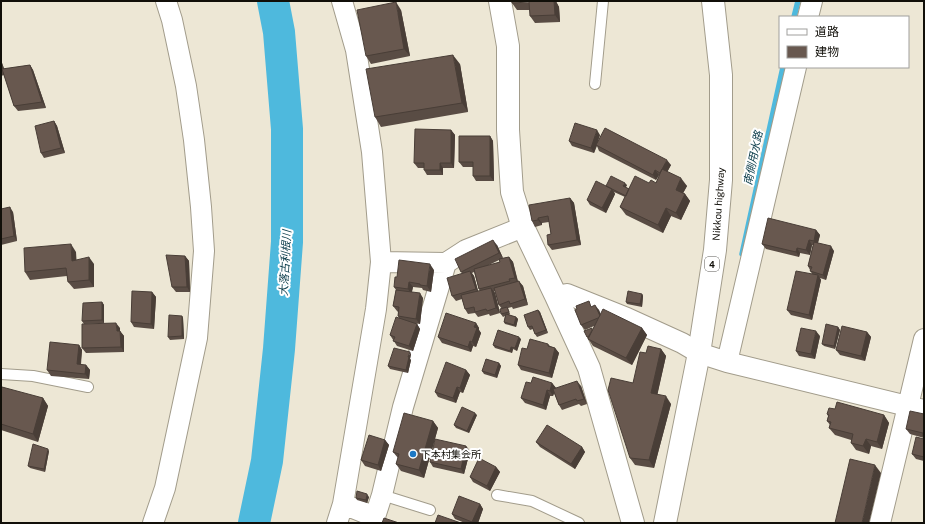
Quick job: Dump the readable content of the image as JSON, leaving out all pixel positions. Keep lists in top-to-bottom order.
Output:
{
  "streets": {
    "main road": ["Nikkou highway", "4"]
  },
  "water": ["南側用水路", "大落古利根川"],
  "places": ["下本村集会所"],
  "legend": ["道路", "建物"]
}
